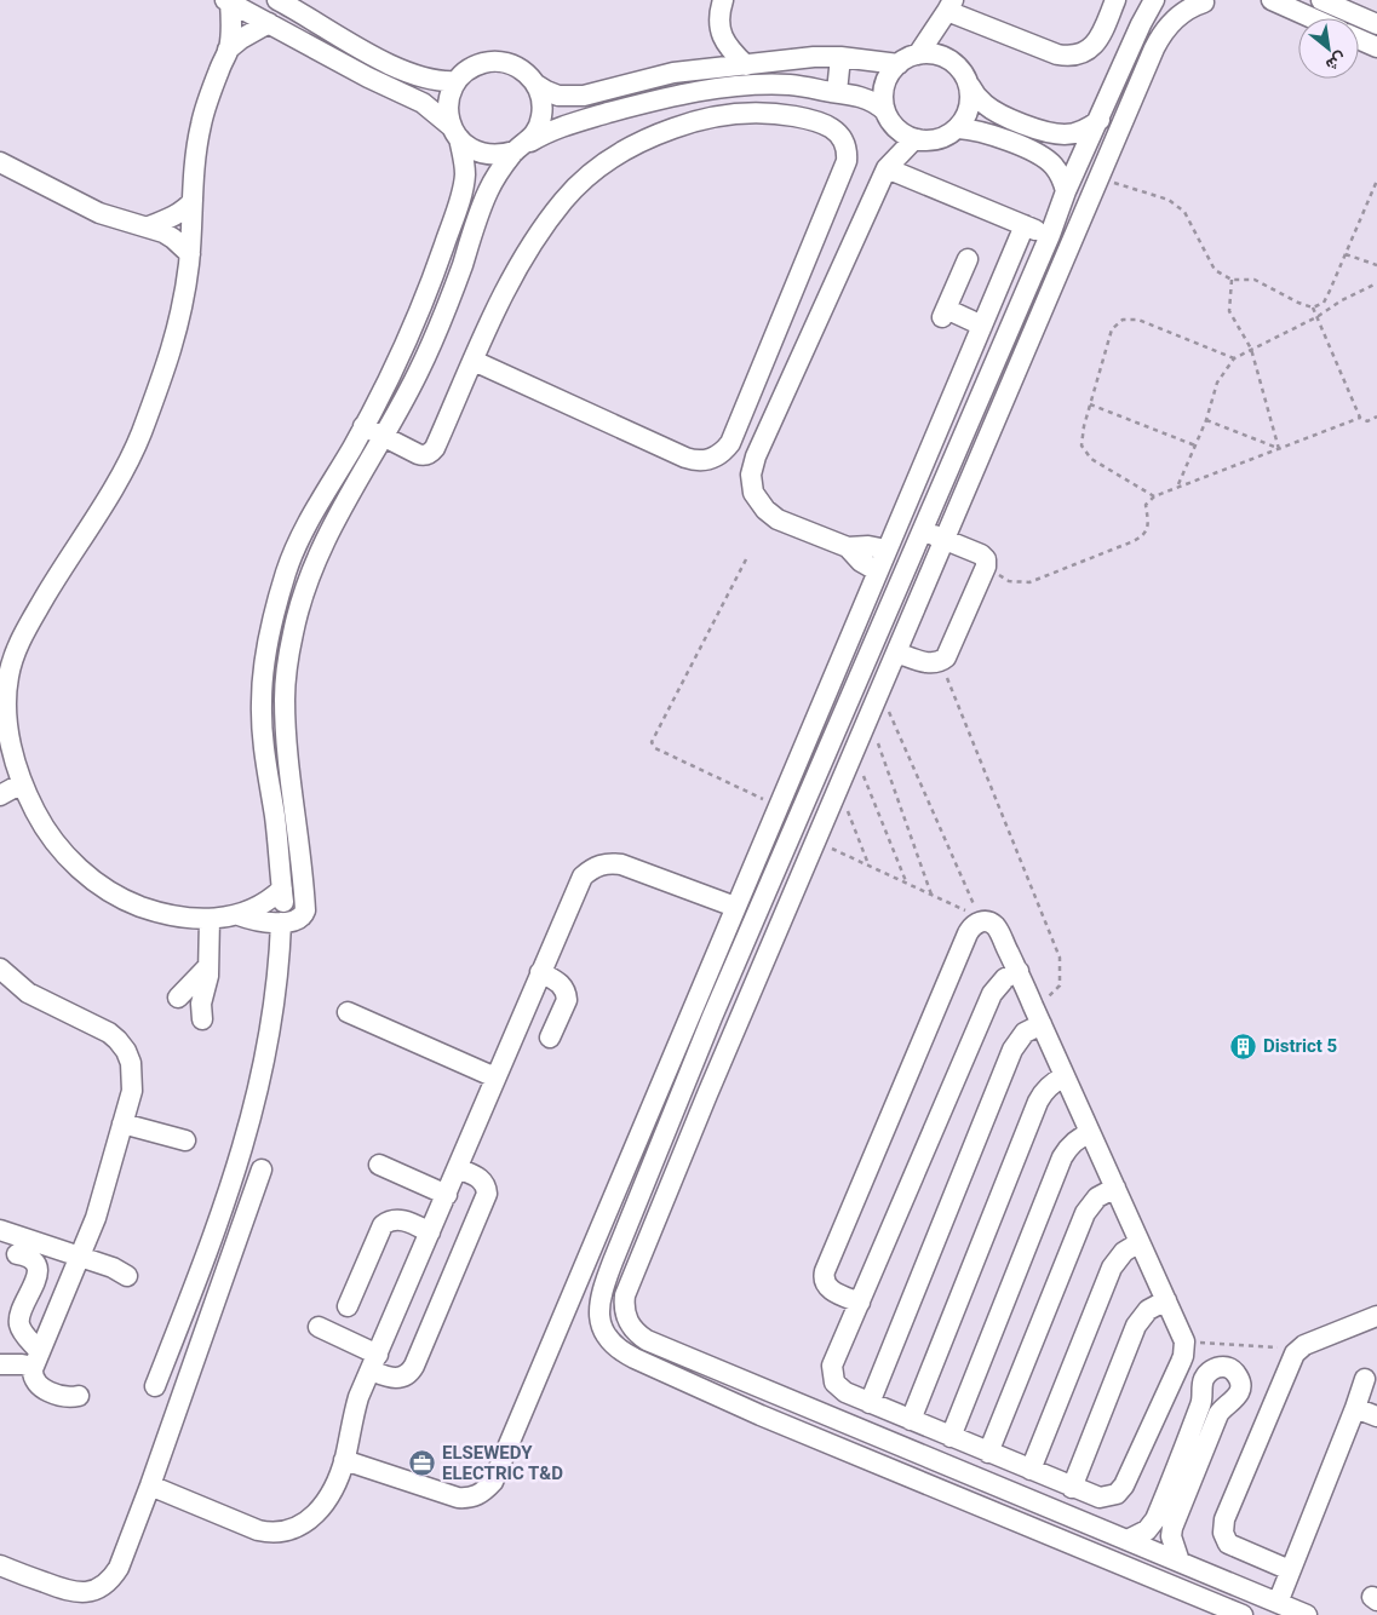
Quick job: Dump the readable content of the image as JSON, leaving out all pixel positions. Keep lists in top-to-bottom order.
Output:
{
  "places": {
    "building": ["District 5"],
    "office": ["ELSEWEDY ELECTRIC T&D"]
  },
  "north": "bottom right"
}
